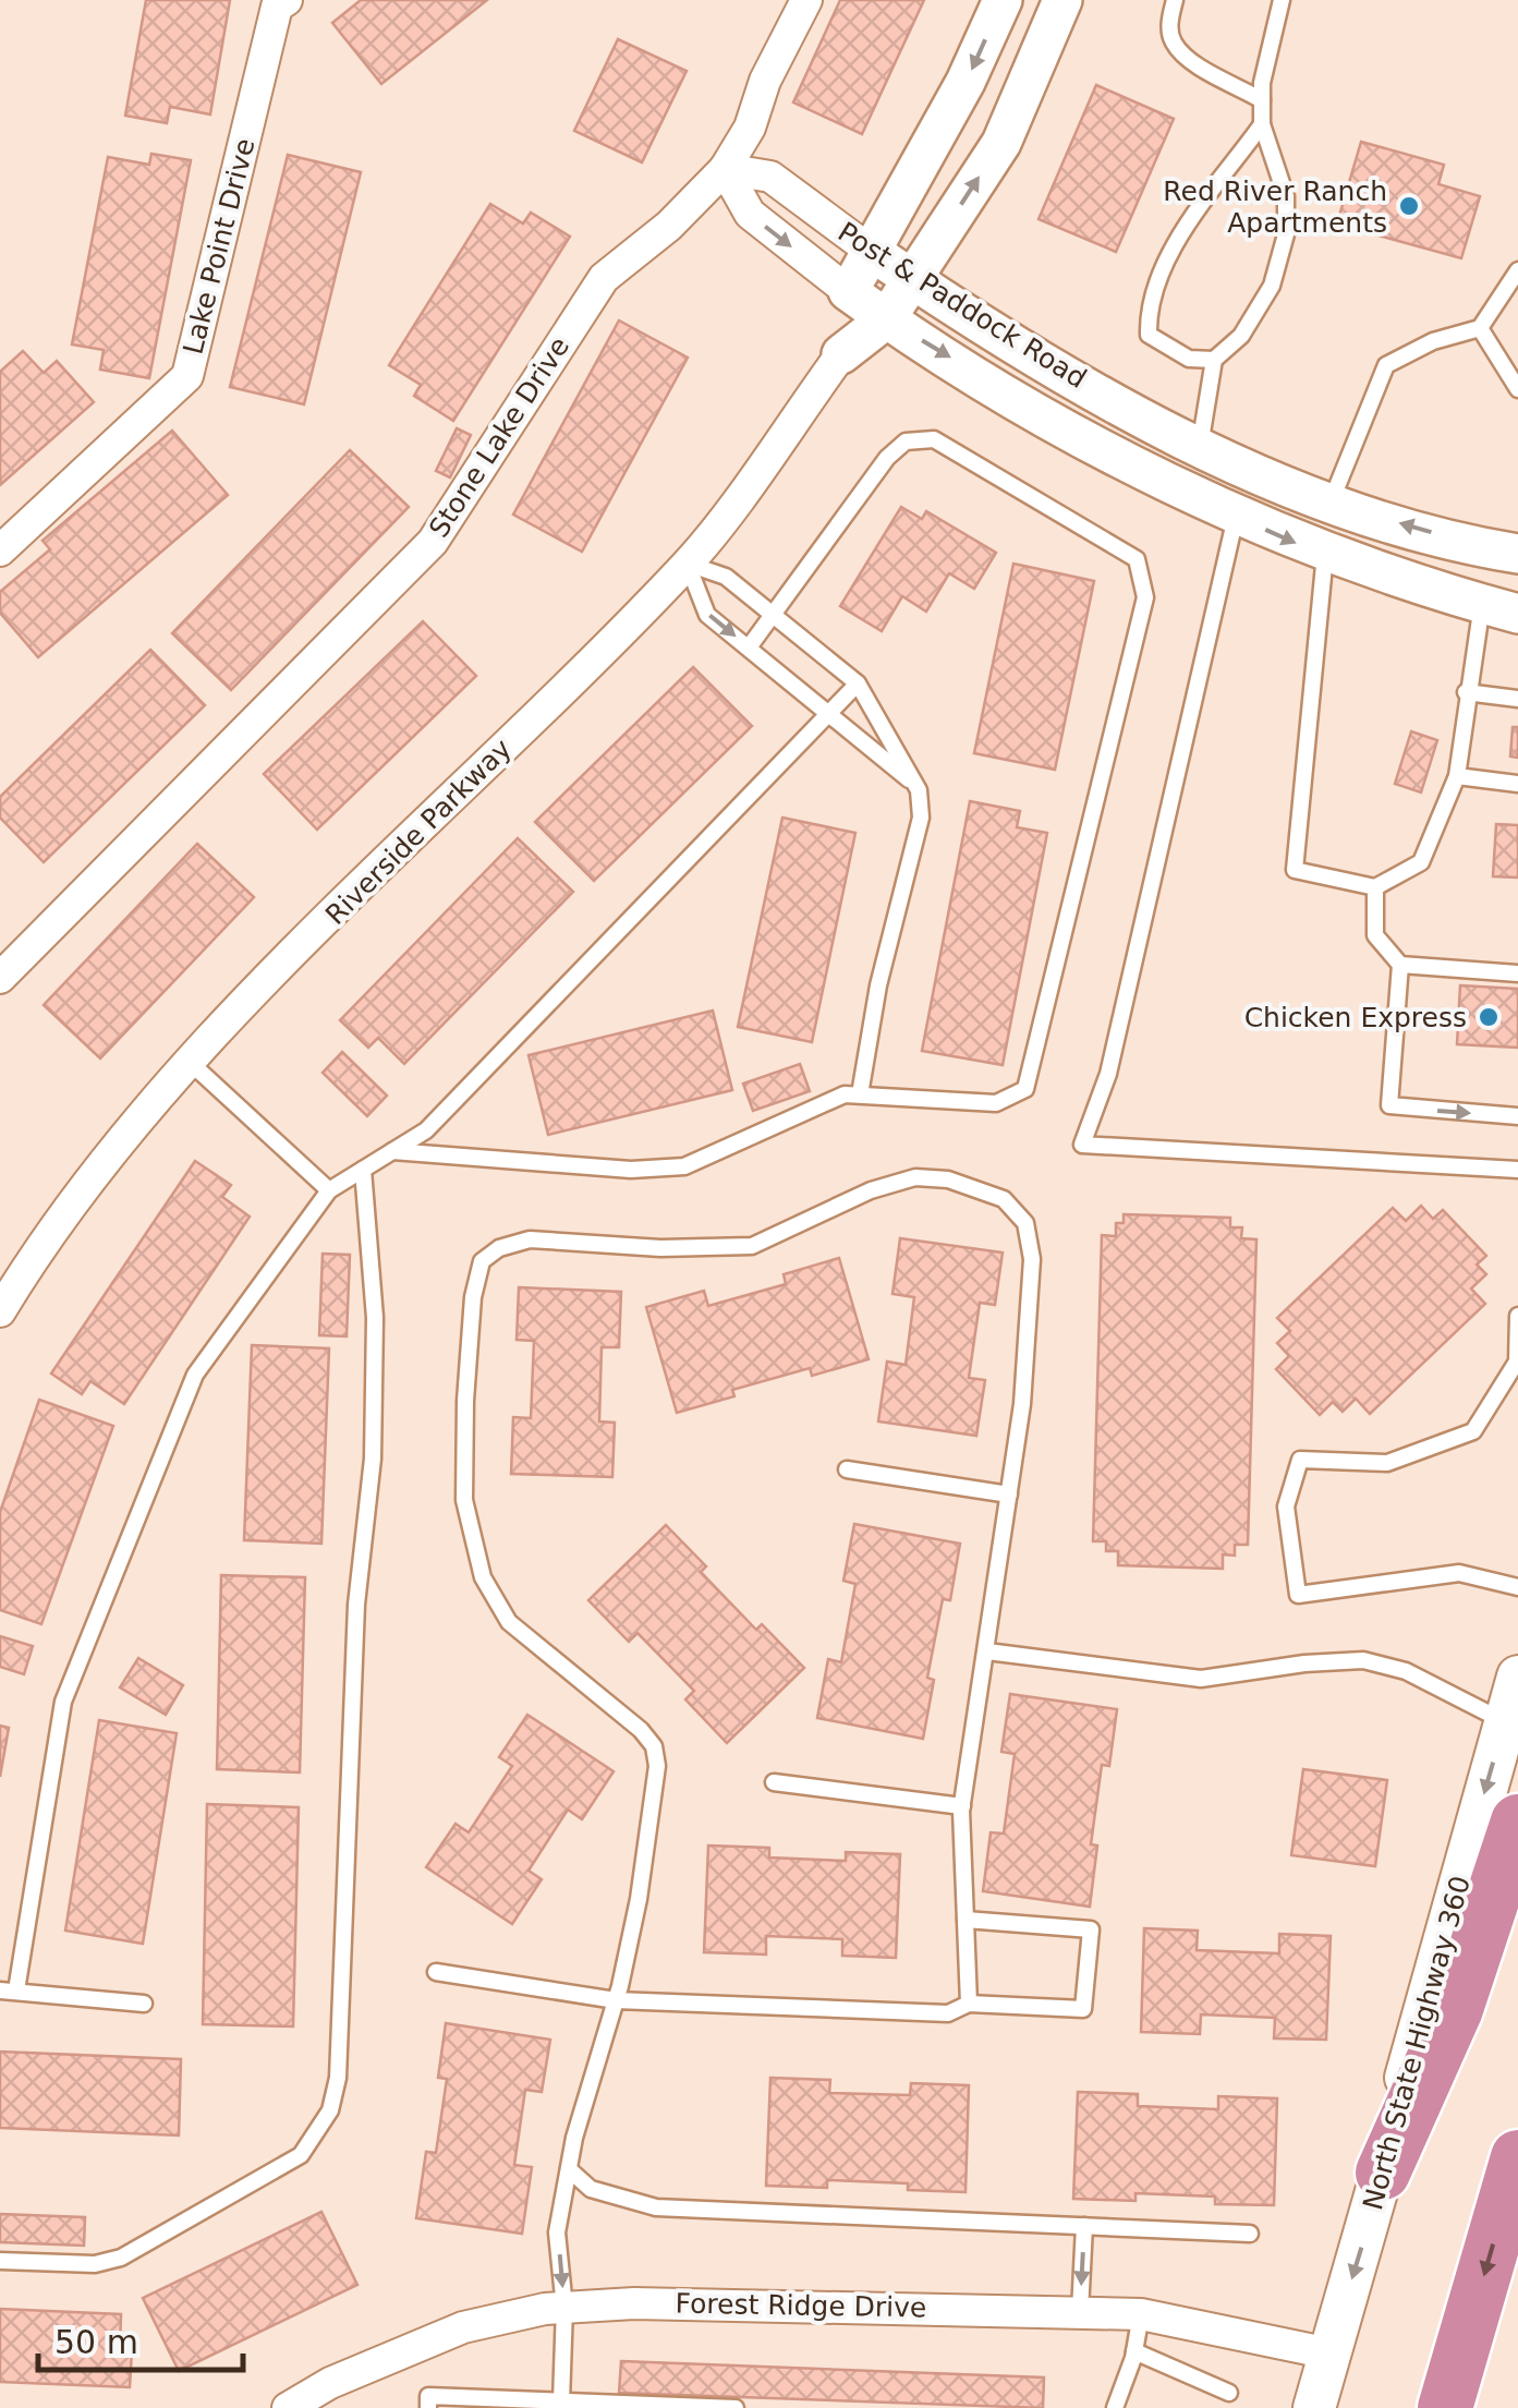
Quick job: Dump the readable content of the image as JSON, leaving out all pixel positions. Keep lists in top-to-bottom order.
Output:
{
  "streets": {
    "main road": ["North State Highway 360"],
    "street": [
      "Lake Point Drive",
      "Post & Paddock Road",
      "Stone Lake Drive",
      "Riverside Parkway",
      "Forest Ridge Drive"
    ]
  },
  "crossings": [
    ["Post & Paddock Road", "Stone Lake Drive"],
    ["Post & Paddock Road", "Riverside Parkway"],
    ["North State Highway 360", "Forest Ridge Drive"]
  ],
  "one_way": ["North State Highway 360"],
  "places": ["Red River Ranch Apartments", "Chicken Express"],
  "scale_bar": "50 m"
}
